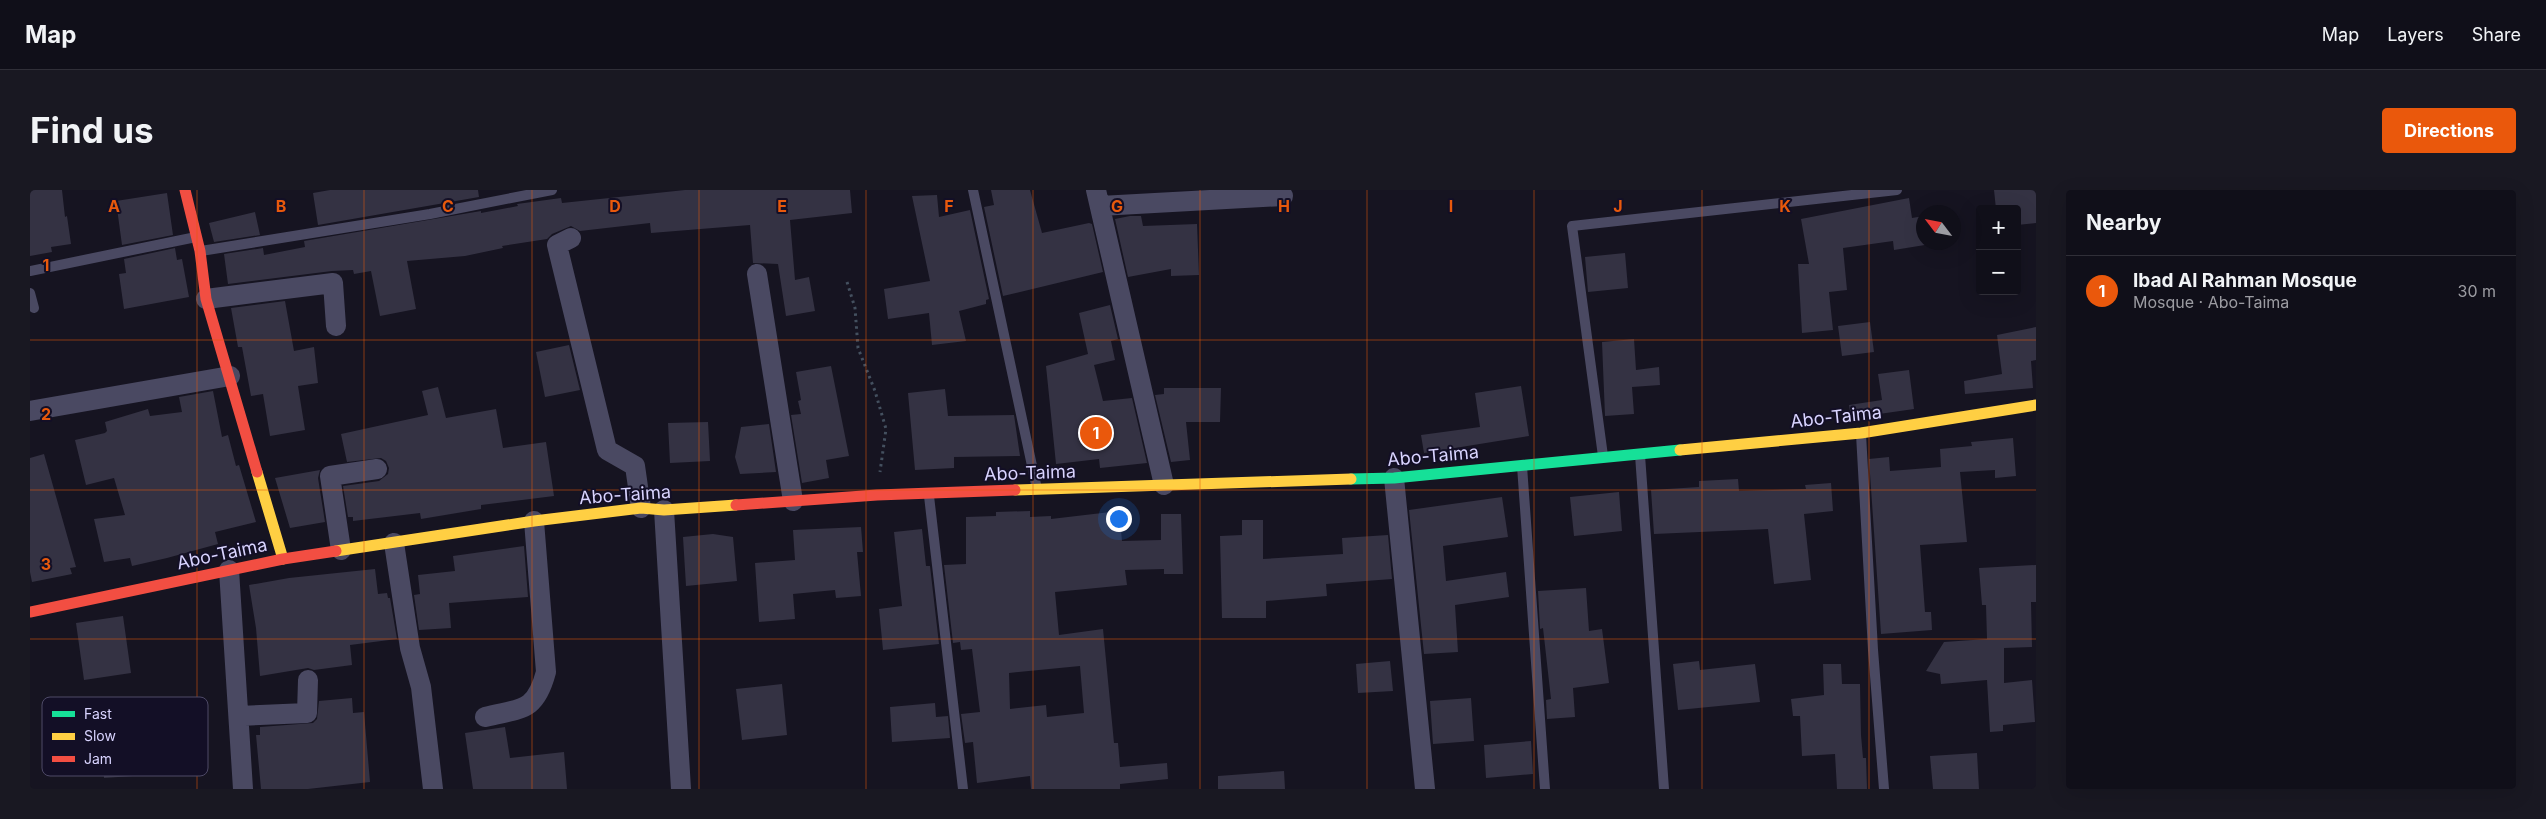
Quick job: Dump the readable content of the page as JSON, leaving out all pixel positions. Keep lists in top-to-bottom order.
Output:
{
  "streets": {
    "street": ["Abo-Taima"]
  },
  "legend": ["Fast", "Slow", "Jam"],
  "north": "top left",
  "page": {
    "header": "Map",
    "nav": ["Map", "Layers", "Share"],
    "buttons": "Directions",
    "title": "Find us",
    "heading": "Nearby",
    "map_buttons": ["+", "−"],
    "list": [
      {
        "mark": "1",
        "name": "Ibad Al Rahman Mosque",
        "note": "Mosque · Abo-Taima",
        "value": "30 m"
      }
    ],
    "pins": "1"
  },
  "grid": {
    "columns": [
      "A",
      "B",
      "C",
      "D",
      "E",
      "F",
      "G",
      "H",
      "I",
      "J",
      "K"
    ],
    "rows": ["1", "2", "3"]
  }
}
